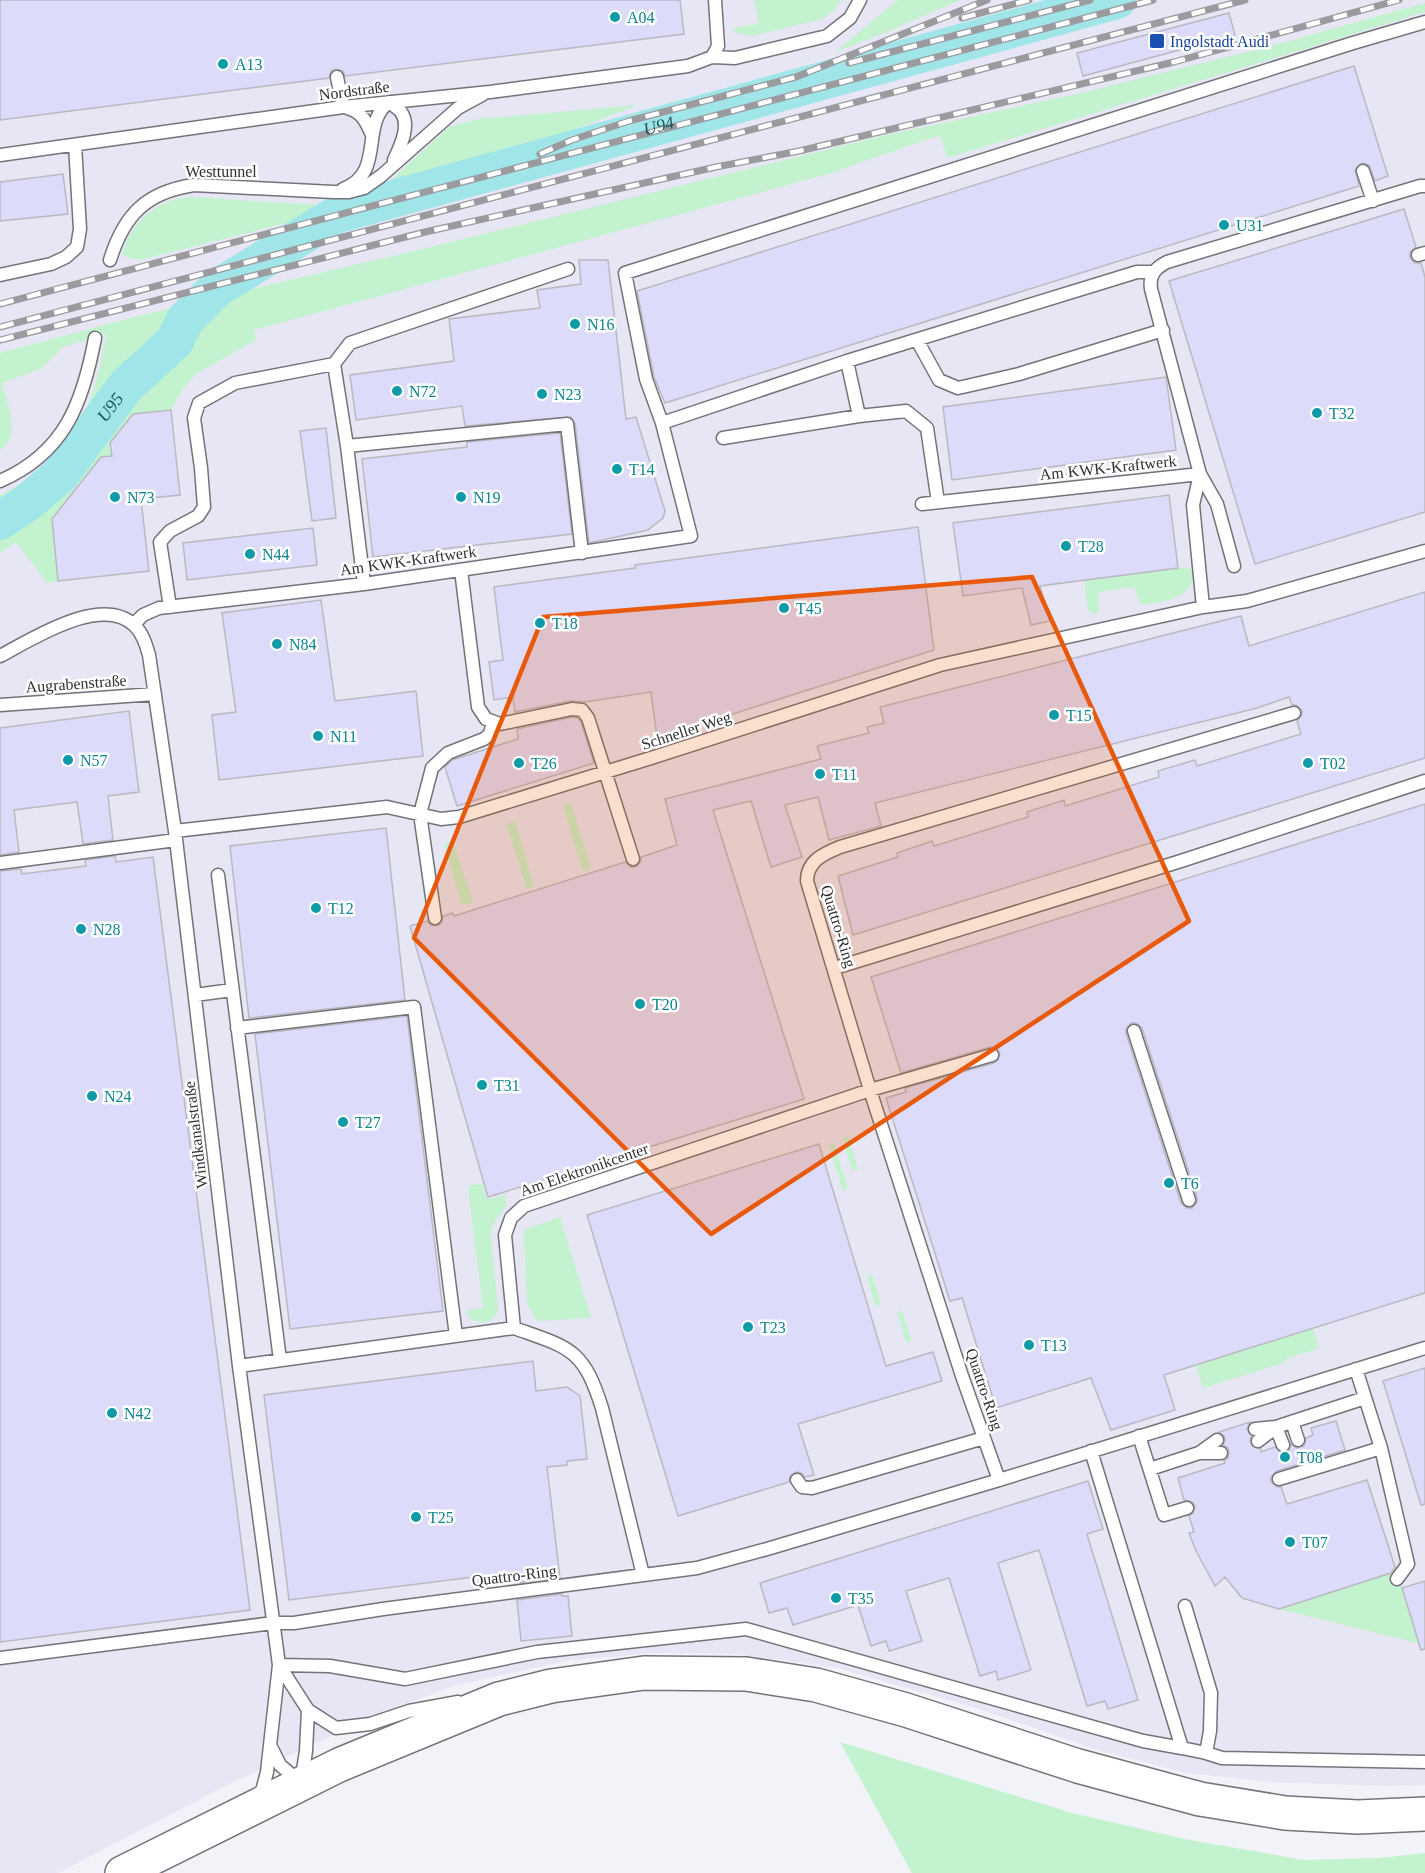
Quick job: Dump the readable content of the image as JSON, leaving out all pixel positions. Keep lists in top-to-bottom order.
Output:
{
  "streets": {
    "lane": [
      "Nordstraße",
      "Westtunnel",
      "Am KWK-Kraftwerk",
      "Augrabenstraße",
      "Schneller Weg",
      "Quattro-Ring",
      "Windkanalstraße",
      "Am Elektronikcenter"
    ]
  },
  "crossings": [
    ["Nordstraße", "Westtunnel"],
    ["Am KWK-Kraftwerk", "Schneller Weg"],
    ["Am KWK-Kraftwerk", "Windkanalstraße"],
    ["Augrabenstraße", "Windkanalstraße"],
    ["Schneller Weg", "Windkanalstraße"],
    ["Quattro-Ring", "Windkanalstraße"],
    ["Quattro-Ring", "Am Elektronikcenter"]
  ],
  "water": ["U94", "U95"],
  "places": {
    "other": [
      "A04",
      "A13",
      "U31",
      "N16",
      "N72",
      "N23",
      "T32",
      "T14",
      "N73",
      "N19",
      "T28",
      "N44",
      "T45",
      "T18",
      "N84",
      "T15",
      "N11",
      "N57",
      "T26",
      "T02",
      "T11",
      "T12",
      "N28",
      "T20",
      "T31",
      "N24",
      "T27",
      "T6",
      "T23",
      "T13",
      "N42",
      "T08",
      "T25",
      "T07",
      "T35"
    ],
    "transit": ["Ingolstadt Audi"]
  }
}
